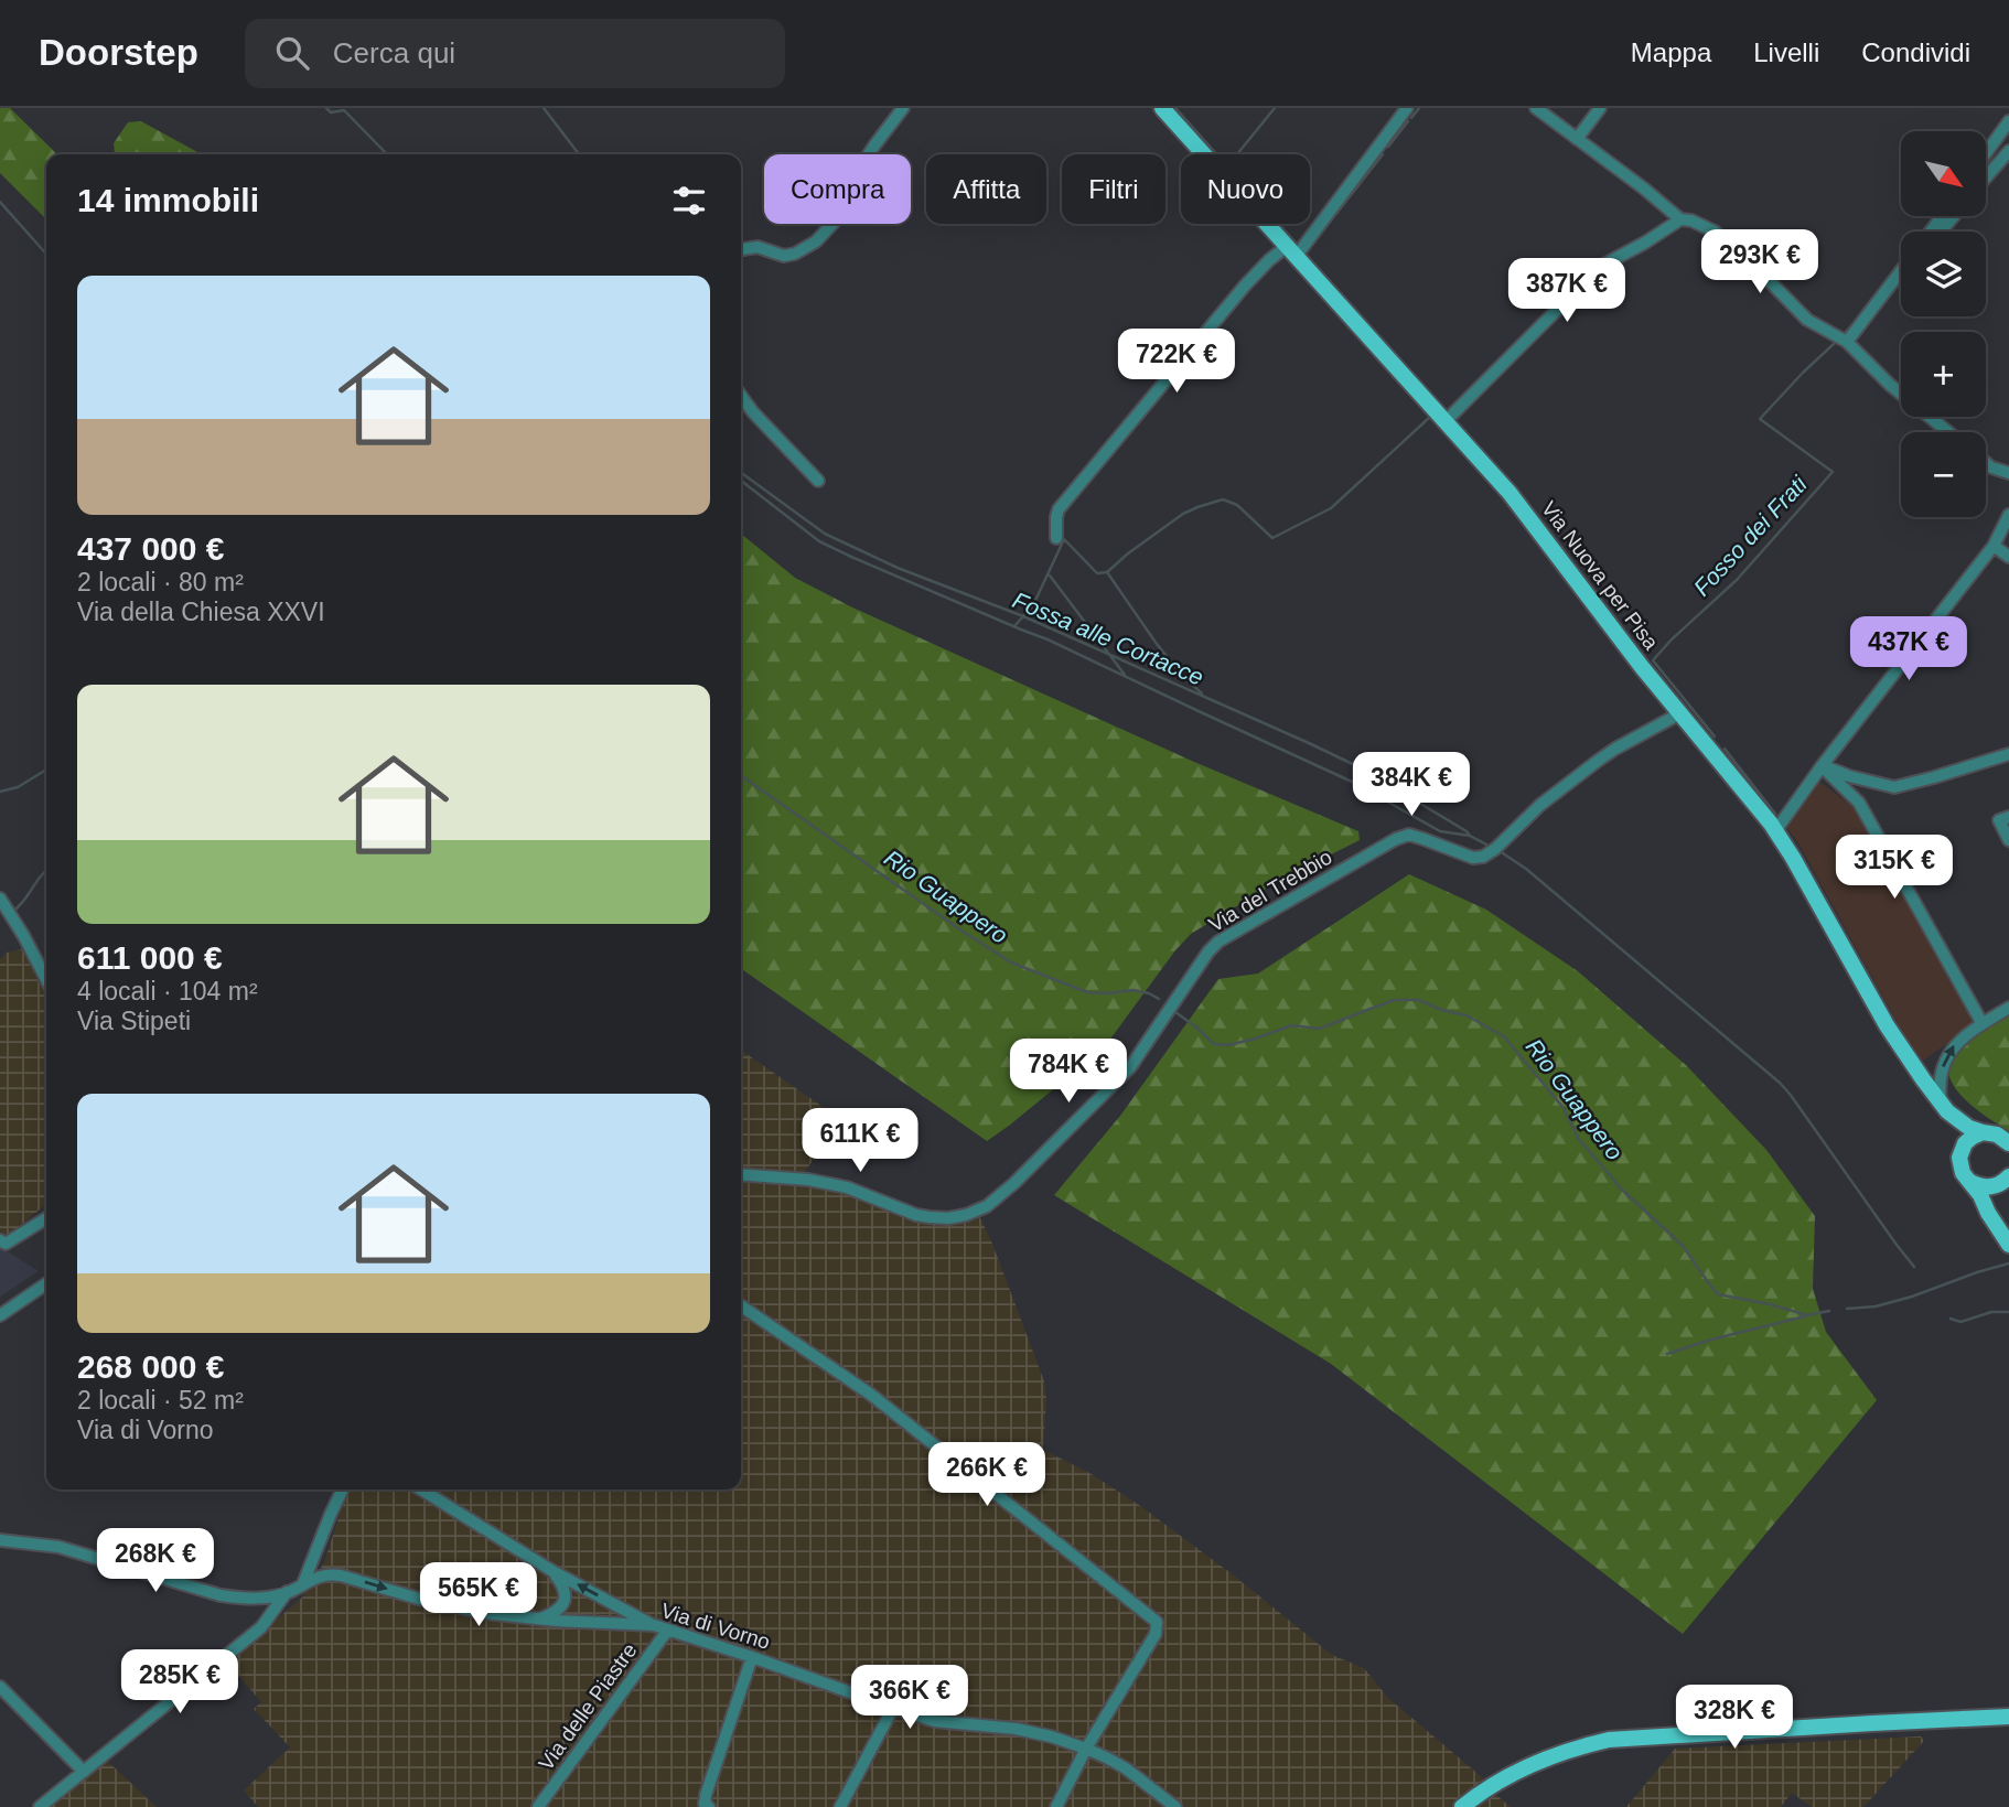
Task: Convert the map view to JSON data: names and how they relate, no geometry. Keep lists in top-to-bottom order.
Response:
{
  "streets": {
    "main road": ["Via Nuova per Pisa"],
    "street": ["Via del Trebbio", "Via di Vorno", "Via delle Piastre"]
  },
  "crossings": [
    ["Via Nuova per Pisa", "Via del Trebbio"],
    ["Via di Vorno", "Via delle Piastre"]
  ],
  "water": ["Fosso dei Frati", "Fossa alle Cortacce", "Rio Guappero"],
  "north": "bottom right",
  "page": {
    "header": "Doorstep",
    "search": "Cerca qui",
    "nav": ["Mappa", "Livelli", "Condividi"],
    "map_buttons": ["+", "−"],
    "chip": [
      "Compra",
      "Affitta",
      "Filtri",
      "Nuovo"
    ],
    "heading": "14 immobili",
    "price": [
      "293K €",
      "387K €",
      "722K €",
      "437K €",
      "384K €",
      "315K €",
      "784K €",
      "611K €",
      "266K €",
      "268K €",
      "565K €",
      "285K €",
      "366K €",
      "328K €"
    ],
    "list": [
      {
        "name": "437 000 €",
        "note": "2 locali · 80 m² · Via della Chiesa XXVI"
      },
      {
        "name": "611 000 €",
        "note": "4 locali · 104 m² · Via Stipeti"
      },
      {
        "name": "268 000 €",
        "note": "2 locali · 52 m² · Via di Vorno"
      }
    ]
  }
}
